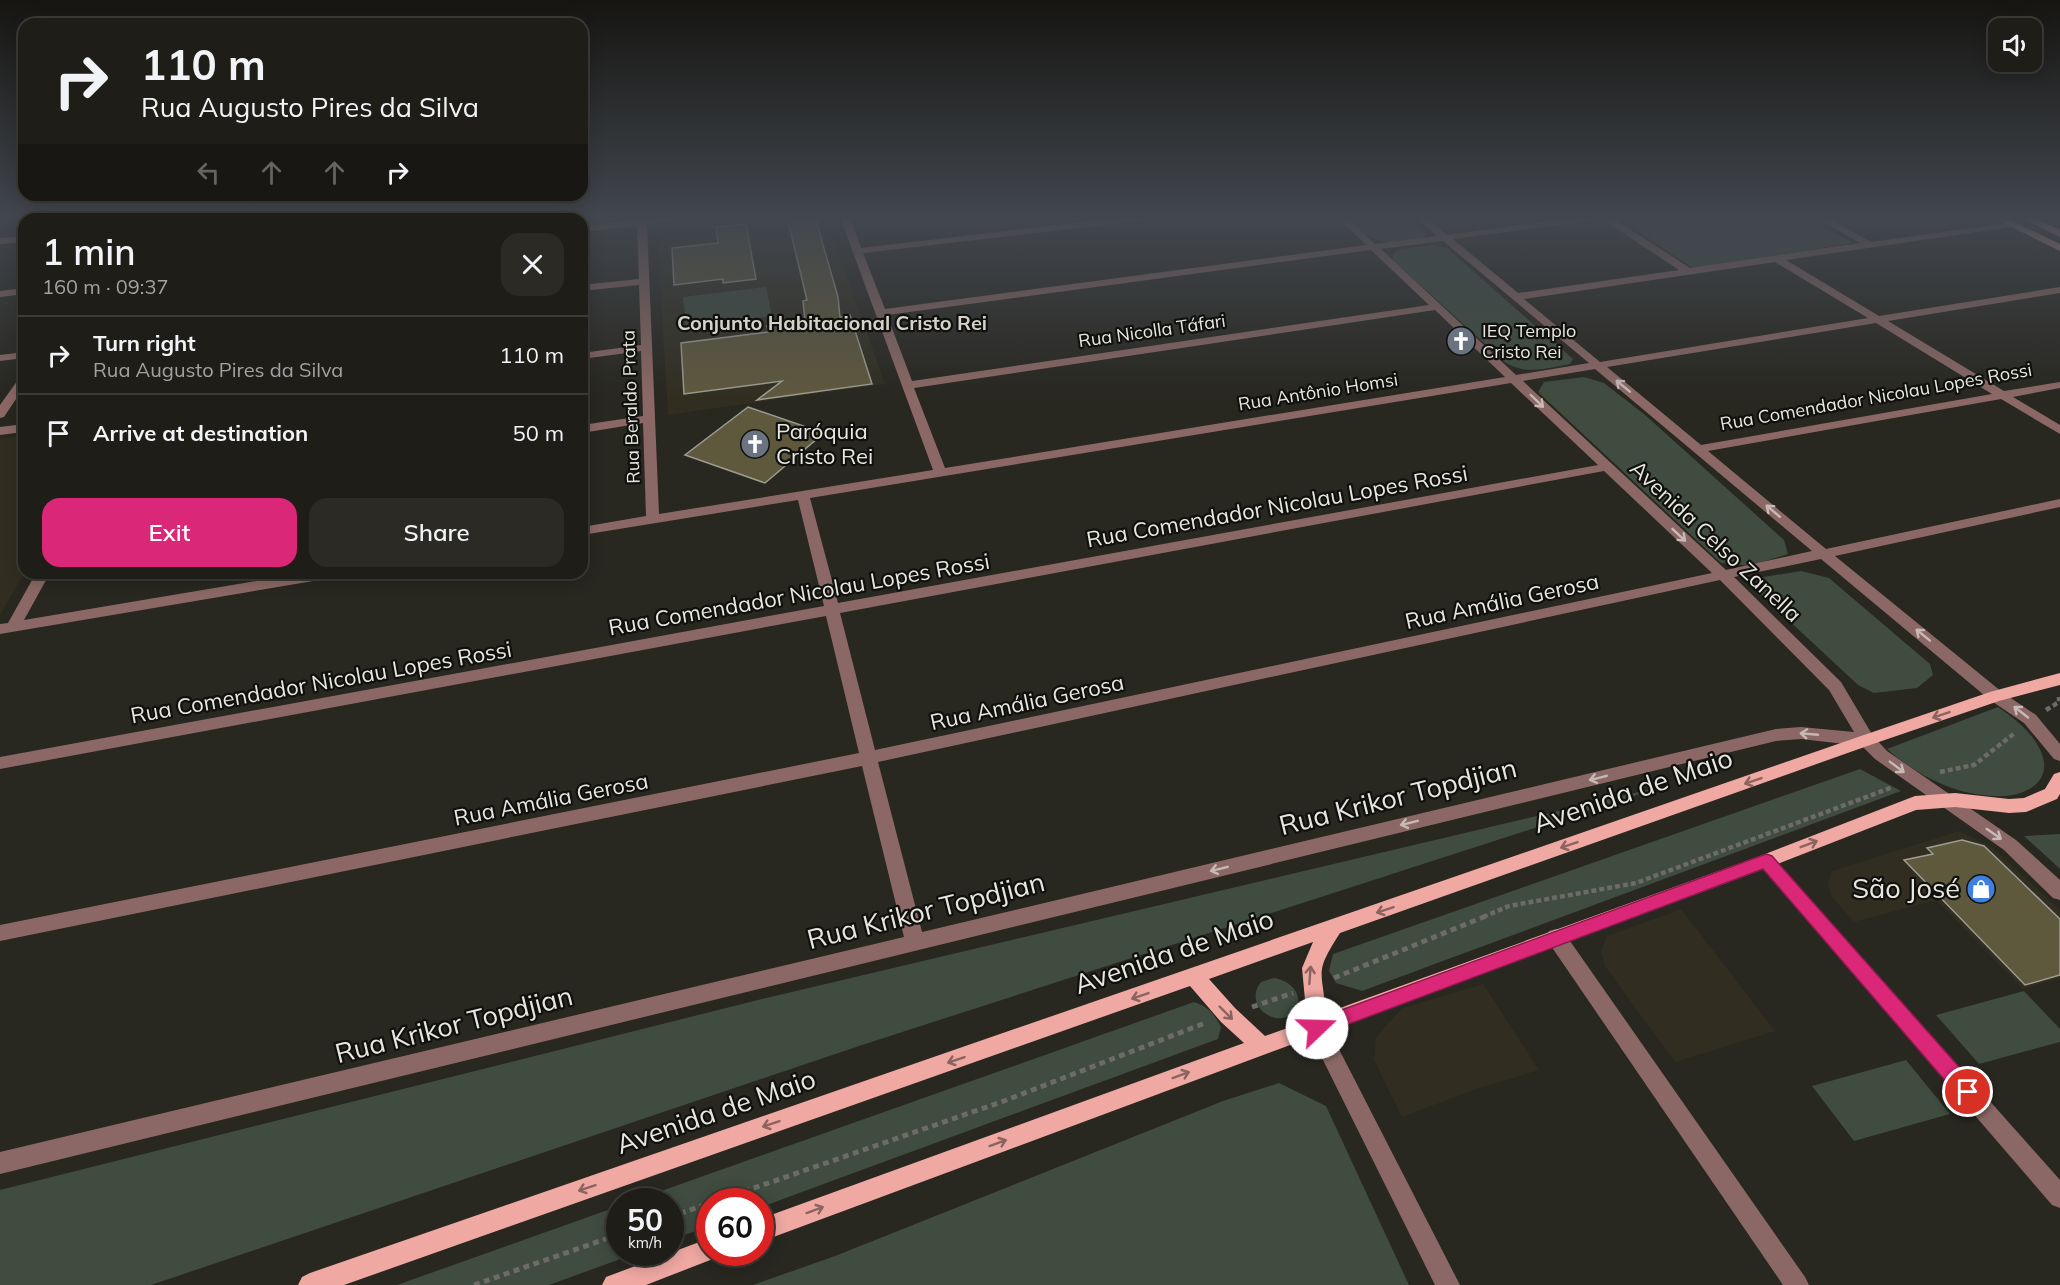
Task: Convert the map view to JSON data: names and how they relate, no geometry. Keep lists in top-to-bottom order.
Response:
{
  "streets": {
    "main road": ["Avenida de Maio"],
    "street": [
      "Rua Nicolla Táfari",
      "Rua Antônio Homsi",
      "Rua Comendador Nicolau Lopes Rossi",
      "Rua Beraldo Prata",
      "Avenida Celso Zanella",
      "Rua Amália Gerosa",
      "Rua Krikor Topdjian"
    ]
  },
  "crossings": [
    ["Rua Nicolla Táfari", "Avenida Celso Zanella"],
    ["Rua Antônio Homsi", "Rua Beraldo Prata"],
    ["Rua Antônio Homsi", "Avenida Celso Zanella"],
    ["Rua Comendador Nicolau Lopes Rossi", "Avenida Celso Zanella"],
    ["Avenida Celso Zanella", "Rua Amália Gerosa"],
    ["Avenida Celso Zanella", "Avenida de Maio"],
    ["Avenida Celso Zanella", "Rua Krikor Topdjian"],
    ["Avenida de Maio", "Rua Krikor Topdjian"]
  ],
  "one_way": ["Rua Krikor Topdjian"],
  "districts": ["Conjunto Habitacional Cristo Rei"],
  "places": {
    "church": ["IEQ Templo Cristo Rei", "Paróquia Cristo Rei"],
    "shop": ["São José"]
  },
  "page": {
    "turn": ["110 m", "Rua Augusto Pires da Silva"],
    "heading": ["1 min", "160 m · 09:37"],
    "list": [
      {
        "name": "Turn right",
        "note": "Rua Augusto Pires da Silva",
        "value": "110 m"
      },
      {
        "name": "Arrive at destination",
        "value": "50 m"
      }
    ],
    "buttons": ["Exit", "Share"],
    "speed": "50 km/h",
    "limit": "60"
  }
}
